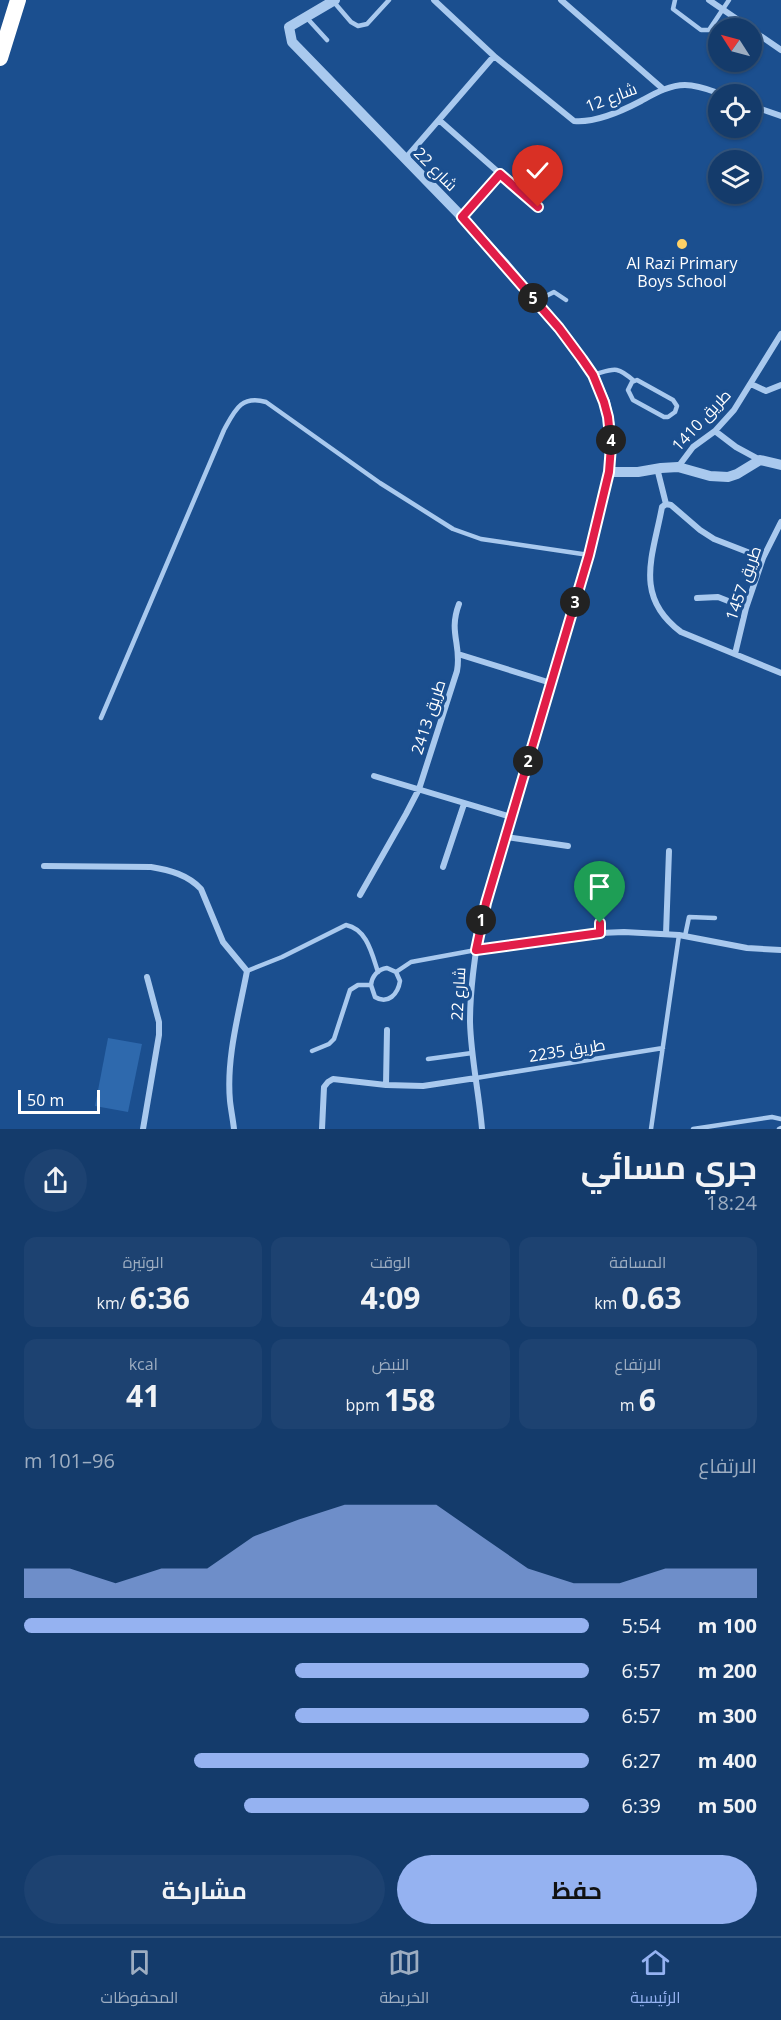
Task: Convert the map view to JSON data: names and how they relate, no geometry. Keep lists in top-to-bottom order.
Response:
{
  "streets": {
    "street": [
      "شارع 12",
      "شارع 22",
      "طريق 1410",
      "طريق 1457",
      "طريق 2413"
    ],
    "lane": ["طريق 2235"]
  },
  "crossings": [
    ["شارع 22", "طريق 1410"],
    ["شارع 22", "طريق 2235"]
  ],
  "places": ["Al Razi Primary Boys School"],
  "scale_bar": "50 m",
  "north": "top left",
  "page": {
    "pins": [
      "5",
      "4",
      "3",
      "2",
      "1"
    ],
    "scale": "50 m",
    "heading": ["جري مسائي", "18:24"],
    "stats": [
      ["المسافة", "0.63 km"],
      ["الوقت", "4:09"],
      ["الوتيرة", "6:36 /km"],
      ["الارتفاع", "6 m"],
      ["النبض", "158 bpm"],
      ["kcal", "41"]
    ],
    "chart": ["الارتفاع", "96–101 m"],
    "list": [
      {
        "name": "100 m",
        "note": "5:54"
      },
      {
        "name": "200 m",
        "note": "6:57"
      },
      {
        "name": "300 m",
        "note": "6:57"
      },
      {
        "name": "400 m",
        "note": "6:27"
      },
      {
        "name": "500 m",
        "note": "6:39"
      }
    ],
    "buttons": ["حفظ", "مشاركة"],
    "tabs": ["الرئيسية", "الخريطة", "المحفوظات"]
  }
}
